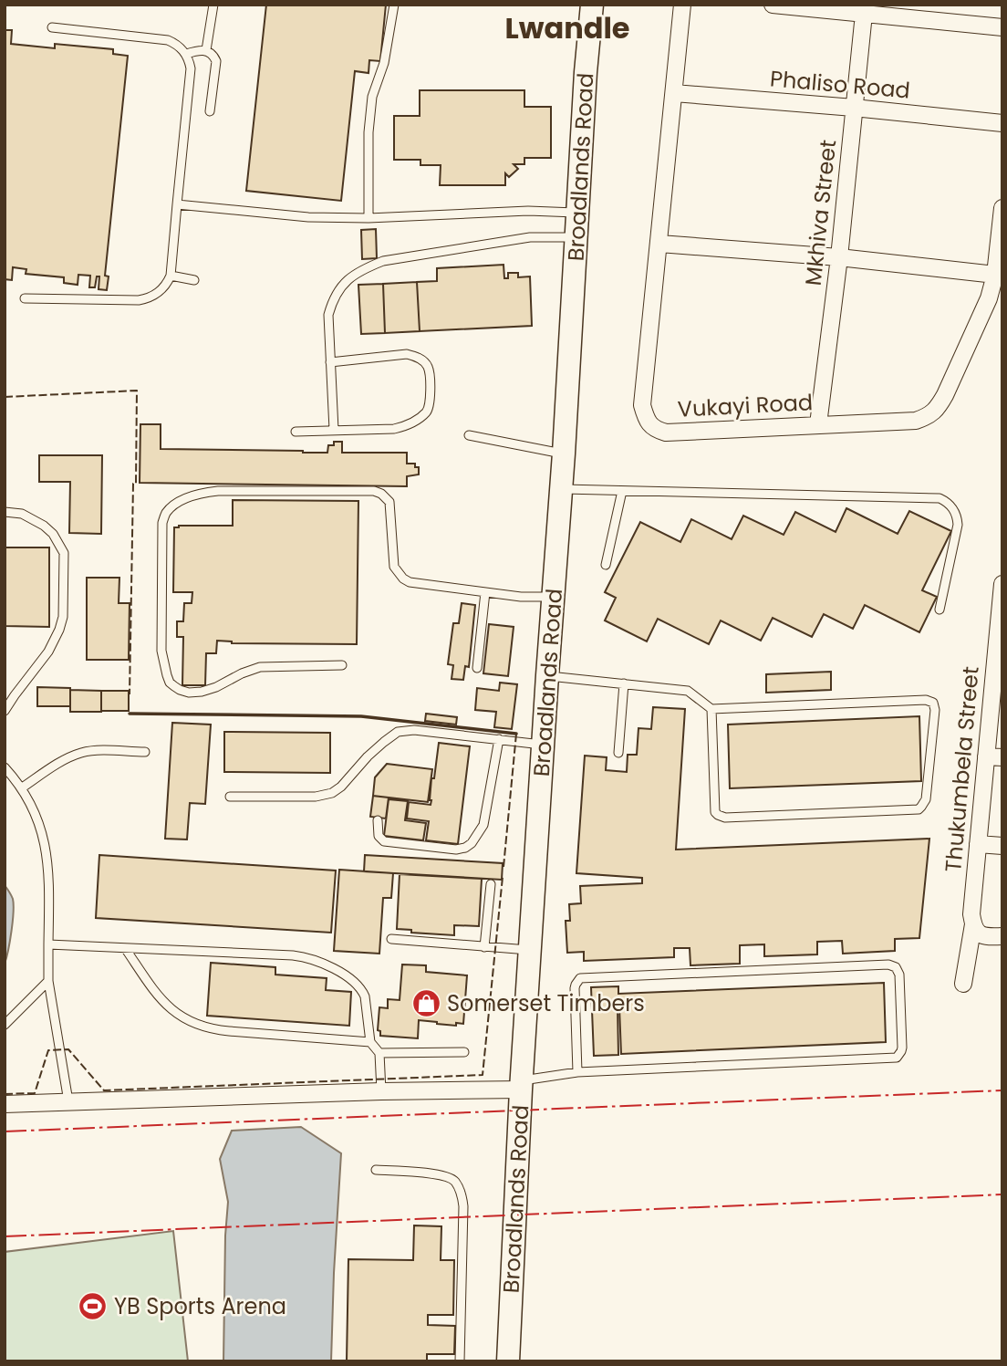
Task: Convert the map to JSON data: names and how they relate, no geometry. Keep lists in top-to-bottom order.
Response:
{
  "streets": {
    "main road": ["Broadlands Road"],
    "street": [
      "Phaliso Road",
      "Mkhiva Street",
      "Vukayi Road",
      "Thukumbela Street"
    ]
  },
  "crossings": [
    ["Phaliso Road", "Mkhiva Street"],
    ["Phaliso Road", "Vukayi Road"],
    ["Mkhiva Street", "Vukayi Road"]
  ],
  "districts": ["Lwandle"],
  "places": {
    "shop": ["Somerset Timbers"],
    "sports": ["YB Sports Arena"]
  }
}
